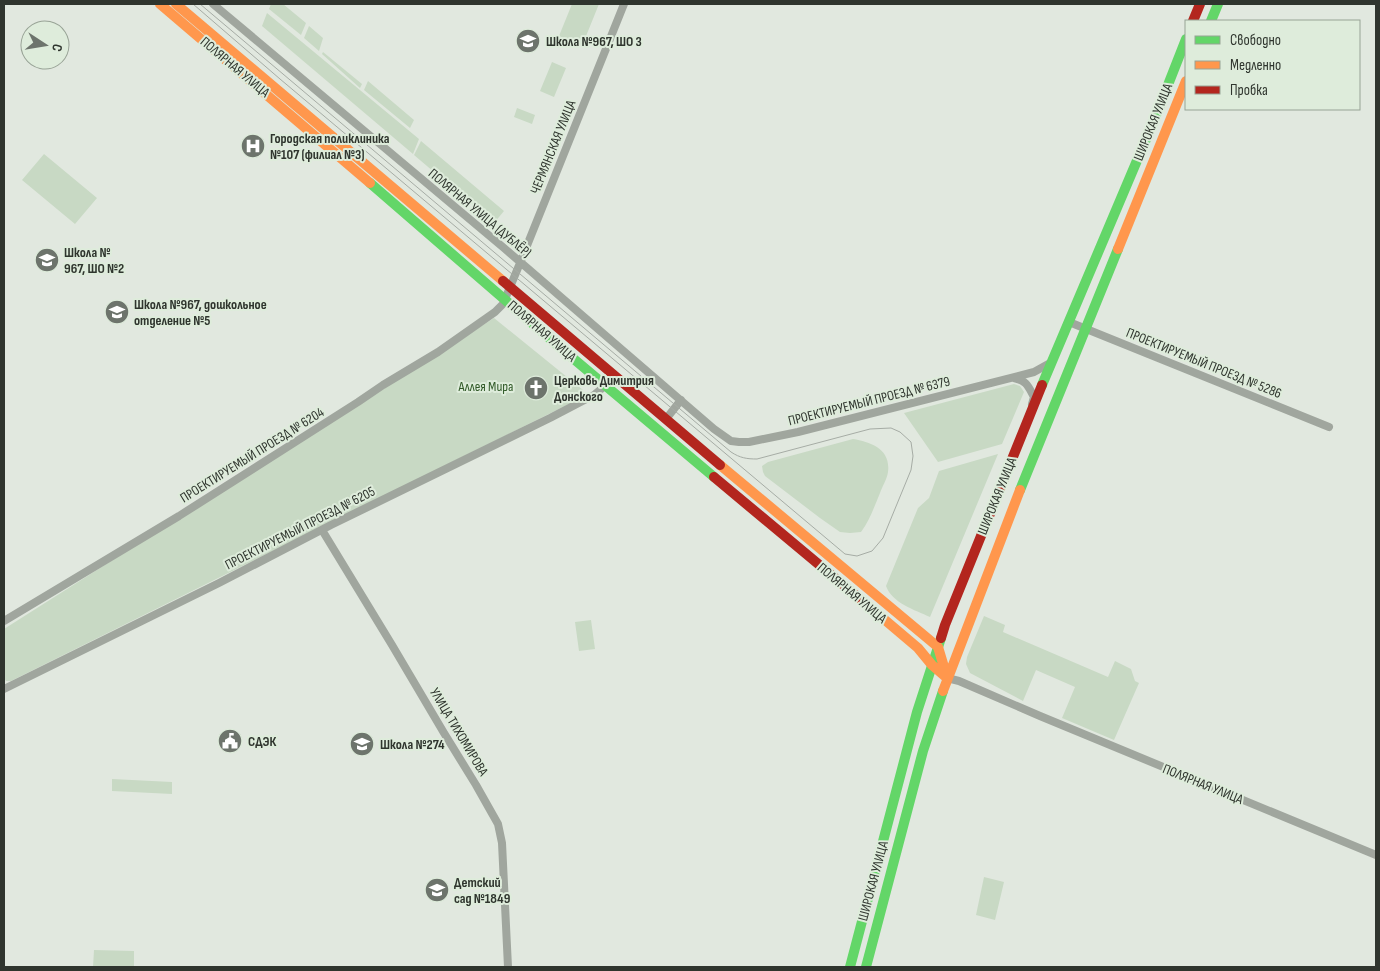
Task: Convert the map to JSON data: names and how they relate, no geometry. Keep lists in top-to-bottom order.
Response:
{
  "streets": {
    "main road": ["ПОЛЯРНАЯ УЛИЦА", "ШИРОКАЯ УЛИЦА"],
    "street": [
      "ЧЕРМЯНСКАЯ УЛИЦА",
      "ПОЛЯРНАЯ УЛИЦА (ДУБЛЁР)",
      "ПРОЕКТИРУЕМЫЙ ПРОЕЗД № 5286",
      "ПРОЕКТИРУЕМЫЙ ПРОЕЗД № 6379",
      "ПРОЕКТИРУЕМЫЙ ПРОЕЗД № 6204",
      "ПРОЕКТИРУЕМЫЙ ПРОЕЗД № 6205",
      "УЛИЦА ТИХОМИРОВА"
    ]
  },
  "crossings": [
    ["ПОЛЯРНАЯ УЛИЦА", "ШИРОКАЯ УЛИЦА"],
    ["ПОЛЯРНАЯ УЛИЦА", "ЧЕРМЯНСКАЯ УЛИЦА"],
    ["ПОЛЯРНАЯ УЛИЦА", "ПРОЕКТИРУЕМЫЙ ПРОЕЗД № 6204"],
    ["ПОЛЯРНАЯ УЛИЦА", "ПРОЕКТИРУЕМЫЙ ПРОЕЗД № 6205"],
    ["ШИРОКАЯ УЛИЦА", "ПРОЕКТИРУЕМЫЙ ПРОЕЗД № 5286"],
    ["ШИРОКАЯ УЛИЦА", "ПРОЕКТИРУЕМЫЙ ПРОЕЗД № 6379"],
    ["ЧЕРМЯНСКАЯ УЛИЦА", "ПОЛЯРНАЯ УЛИЦА (ДУБЛЁР)"],
    ["ЧЕРМЯНСКАЯ УЛИЦА", "ПРОЕКТИРУЕМЫЙ ПРОЕЗД № 6204"],
    ["ПОЛЯРНАЯ УЛИЦА (ДУБЛЁР)", "ПРОЕКТИРУЕМЫЙ ПРОЕЗД № 6379"],
    ["ПРОЕКТИРУЕМЫЙ ПРОЕЗД № 6205", "УЛИЦА ТИХОМИРОВА"]
  ],
  "parks": ["Аллея Мира"],
  "places": {
    "school or university": [
      "Школа №967, ШО 3",
      "Школа № 967, ШО №2",
      "Школа №967, дошкольное отделение №5",
      "Школа №274",
      "Детский сад №1849"
    ],
    "hospital": ["Городская поликлиника №107 (филиал №3)"],
    "church": ["Церковь Димитрия Донского"],
    "public building": ["СДЭК"]
  },
  "legend": ["Свободно", "Медленно", "Пробка"],
  "north": "right"
}
